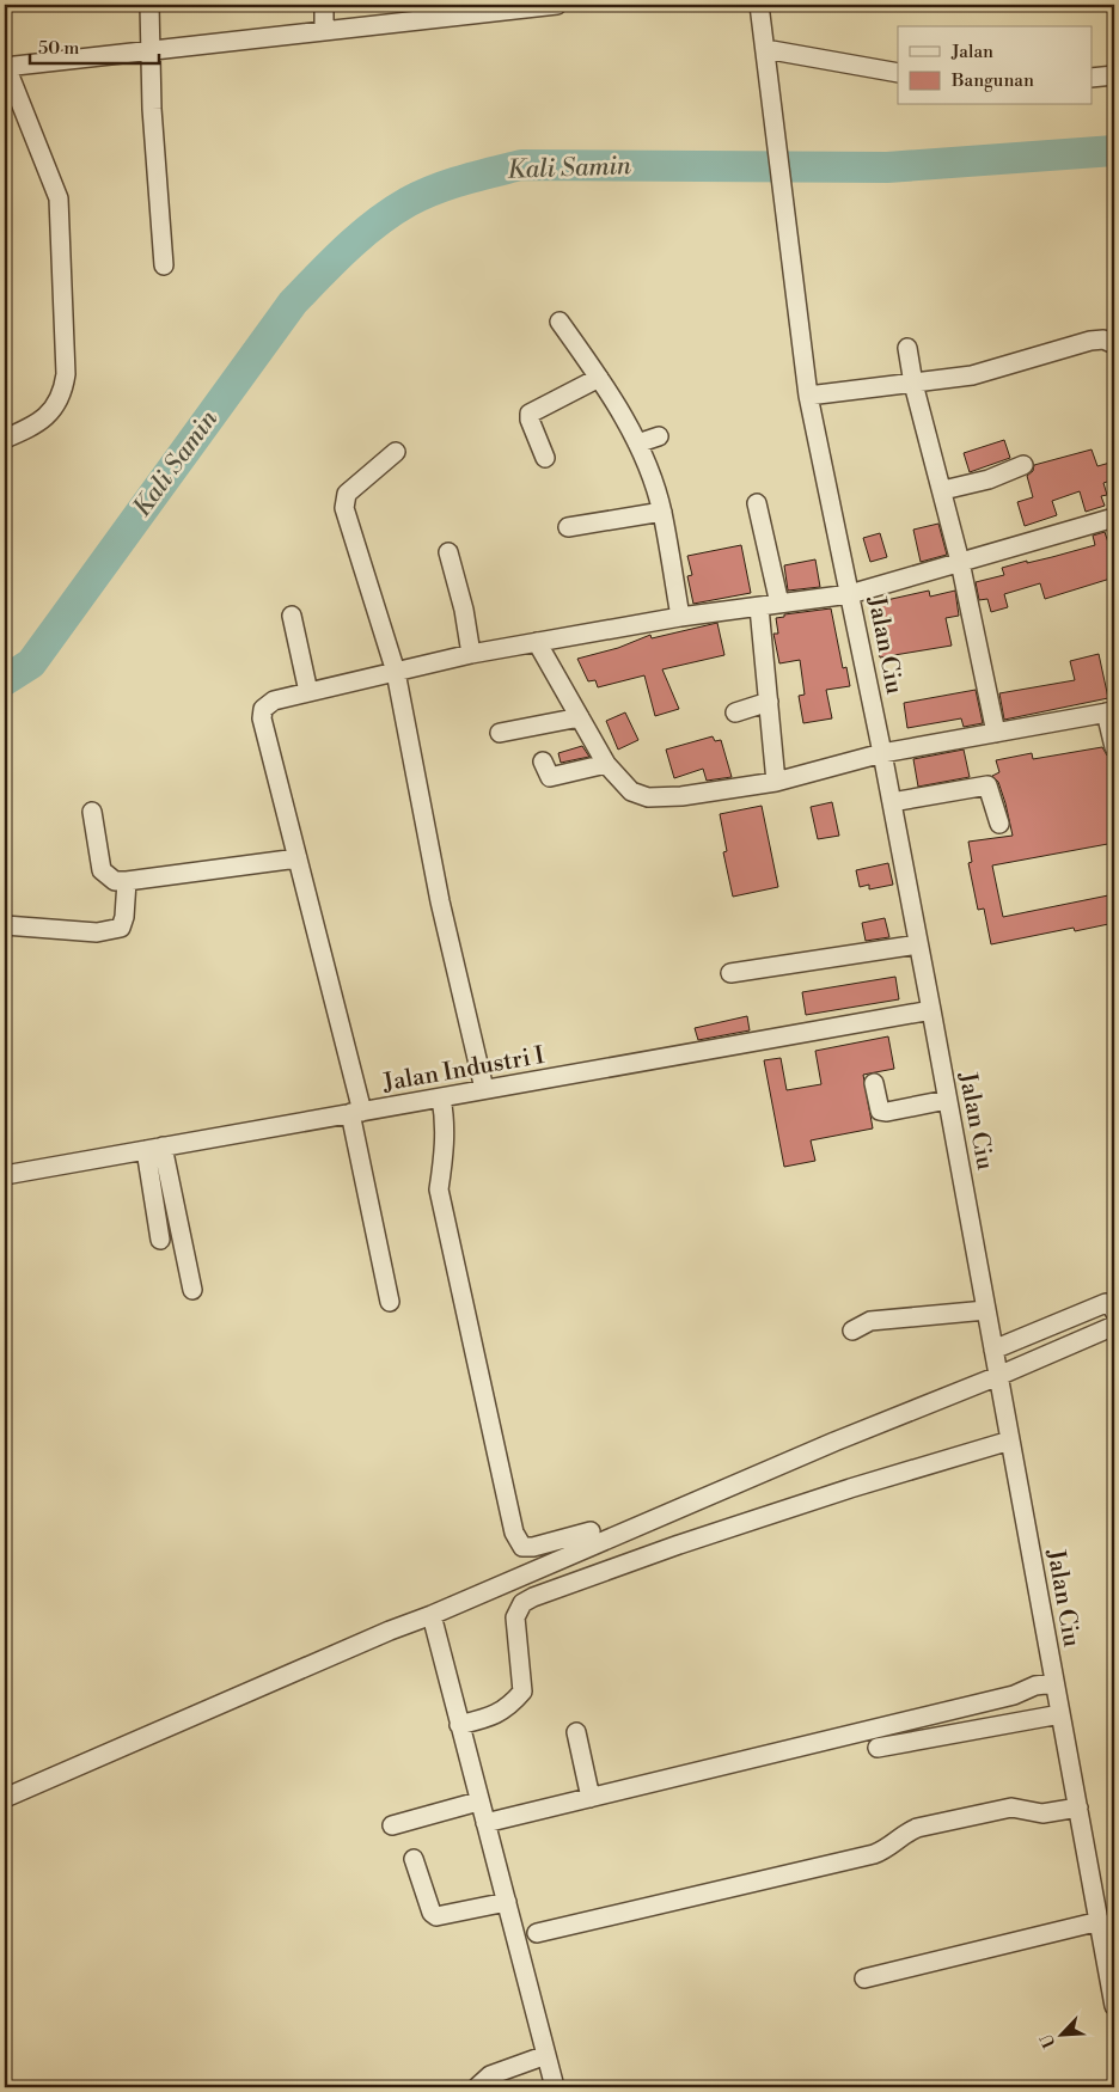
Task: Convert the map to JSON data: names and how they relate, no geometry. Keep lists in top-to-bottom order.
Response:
{
  "streets": {
    "street": ["Jalan Ciu", "Jalan Industri I"]
  },
  "crossings": [
    ["Jalan Ciu", "Jalan Industri I"]
  ],
  "water": ["Kali Samin"],
  "legend": ["Jalan", "Bangunan"],
  "scale_bar": "50 m",
  "north": "bottom left"
}
